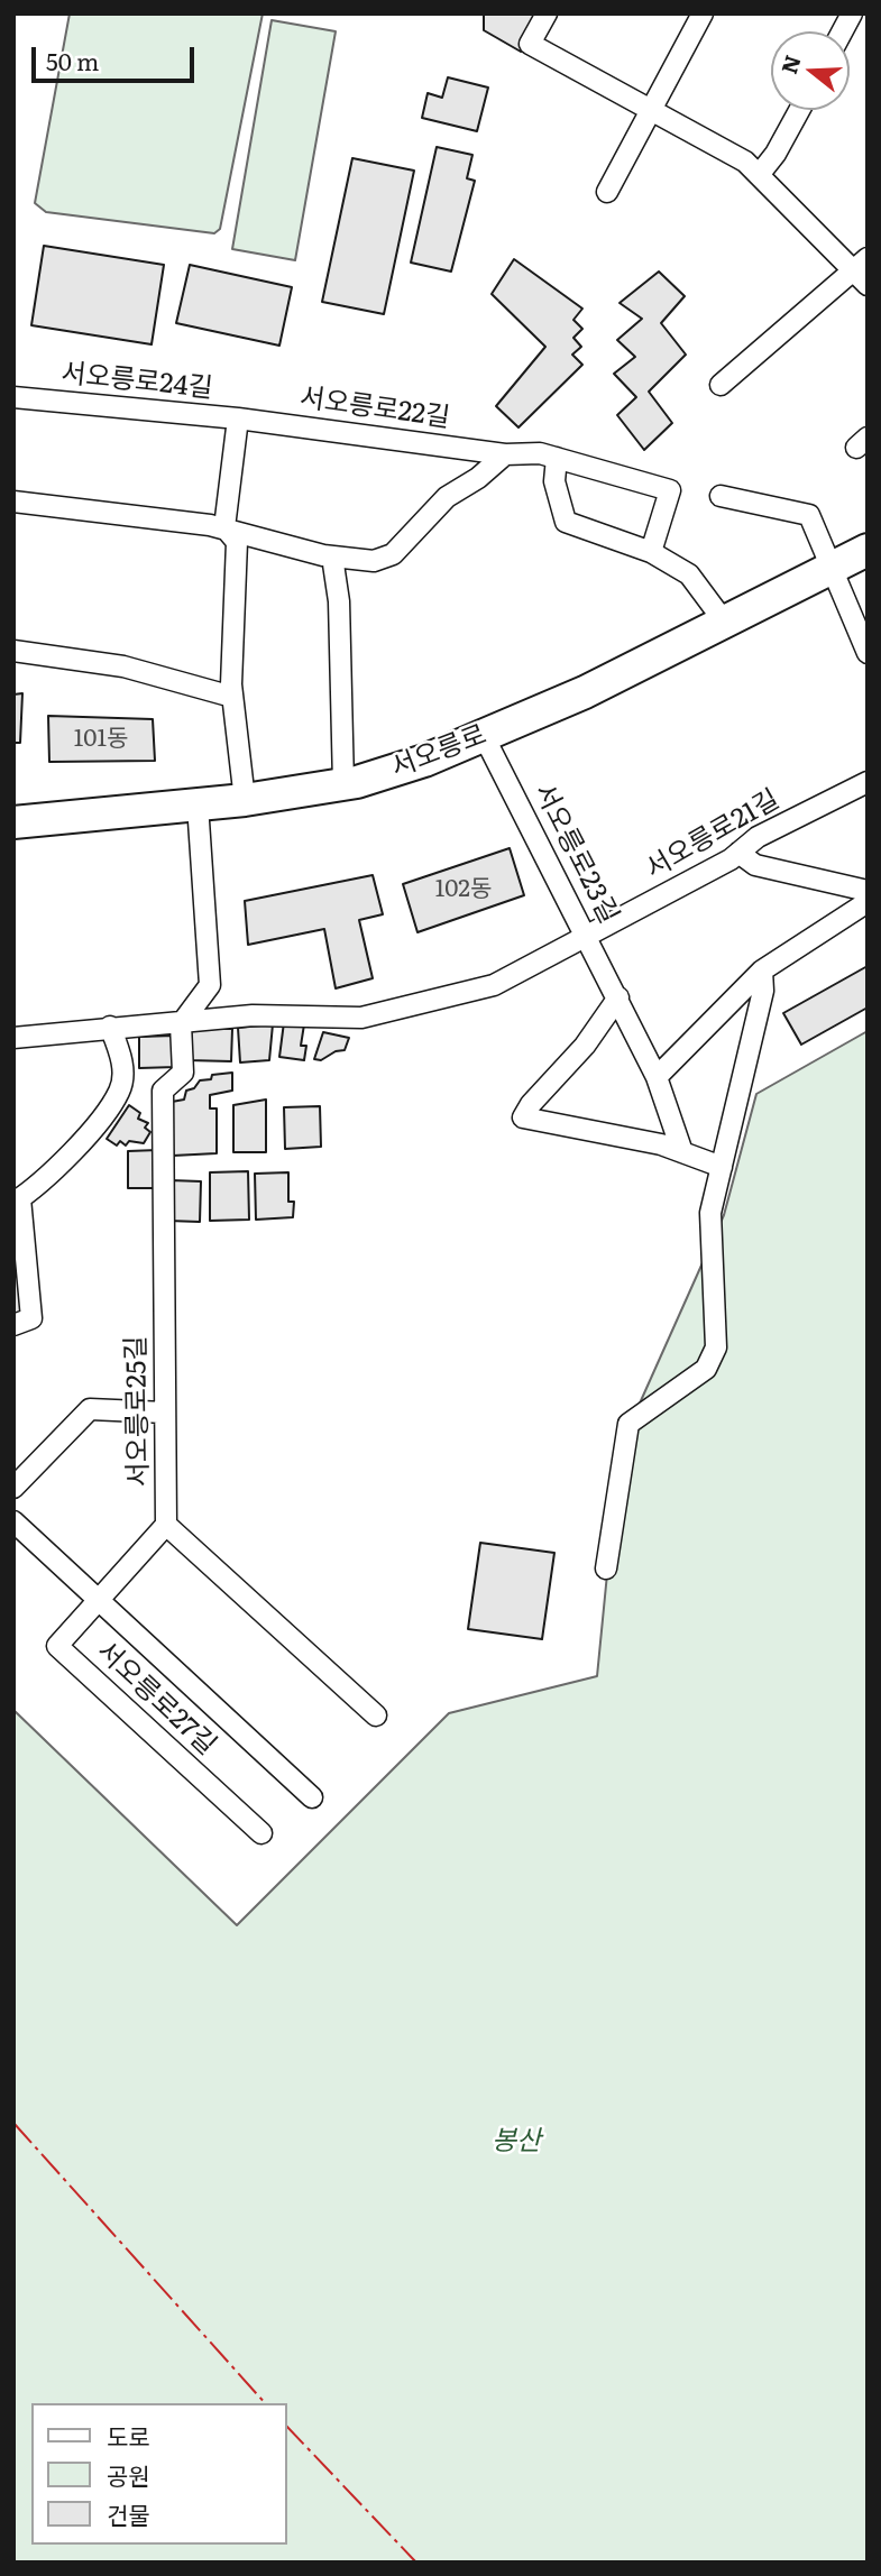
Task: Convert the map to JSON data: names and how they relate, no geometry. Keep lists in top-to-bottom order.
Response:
{
  "streets": {
    "main road": ["서오릉로"],
    "street": [
      "서오릉로24길",
      "서오릉로22길",
      "서오릉로21길",
      "서오릉로23길",
      "서오릉로25길",
      "서오릉로27길"
    ]
  },
  "crossings": [
    ["서오릉로24길", "서오릉로22길"],
    ["서오릉로24길", "서오릉로"],
    ["서오릉로", "서오릉로23길"],
    ["서오릉로21길", "서오릉로23길"]
  ],
  "parks": ["봉산"],
  "house_numbers": ["101동", "102동"],
  "legend": ["도로", "공원", "건물"],
  "scale_bar": "50 m",
  "north": "left"
}
